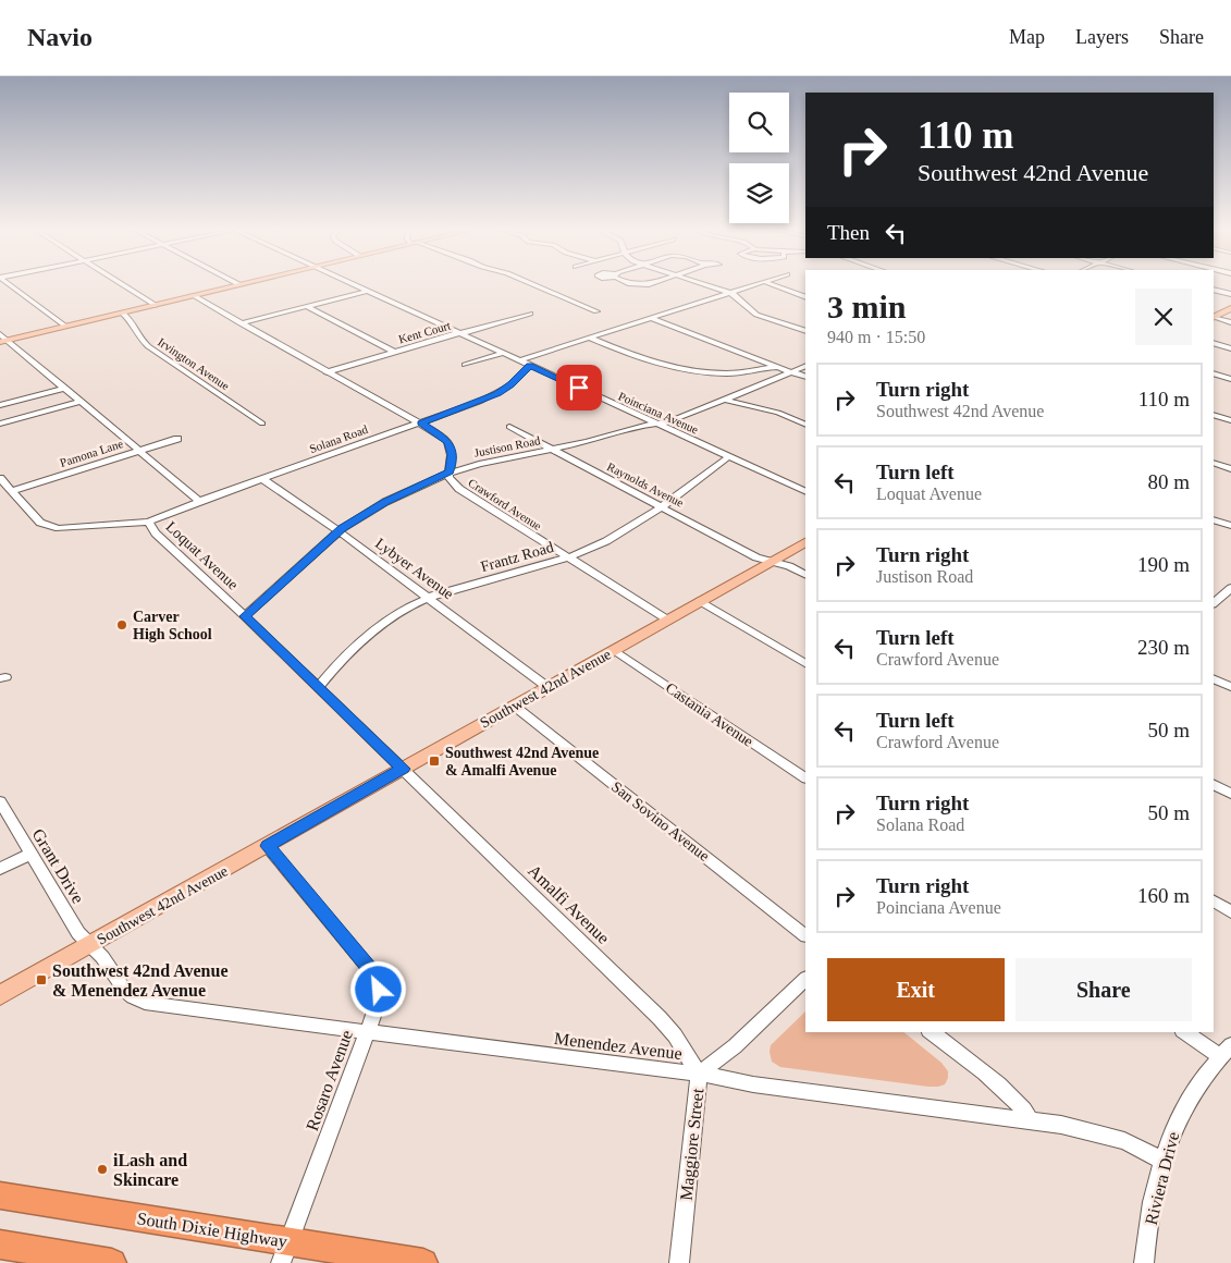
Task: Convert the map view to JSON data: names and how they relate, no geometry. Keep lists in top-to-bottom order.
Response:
{
  "streets": {
    "highway": ["South Dixie Highway"],
    "main road": ["Southwest 42nd Avenue"],
    "street": [
      "Kent Court",
      "Irvington Avenue",
      "Poinciana Avenue",
      "Solana Road",
      "Justison Road",
      "Pamona Lane",
      "Raynolds Avenue",
      "Crawford Avenue",
      "Loquat Avenue",
      "Frantz Road",
      "Lybyer Avenue",
      "Castania Avenue",
      "San Sovino Avenue",
      "Grant Drive",
      "Amalfi Avenue",
      "Menendez Avenue",
      "Rosaro Avenue",
      "Maggiore Street",
      "Riviera Drive"
    ]
  },
  "crossings": [
    ["Kent Court", "Poinciana Avenue"],
    ["Kent Court", "Crawford Avenue"],
    ["Poinciana Avenue", "Solana Road"],
    ["Poinciana Avenue", "Justison Road"],
    ["Poinciana Avenue", "Frantz Road"],
    ["Solana Road", "Pamona Lane"],
    ["Solana Road", "Crawford Avenue"],
    ["Solana Road", "Loquat Avenue"],
    ["Solana Road", "Lybyer Avenue"],
    ["Justison Road", "Raynolds Avenue"],
    ["Justison Road", "Crawford Avenue"],
    ["Justison Road", "Loquat Avenue"],
    ["Justison Road", "Lybyer Avenue"],
    ["Raynolds Avenue", "Frantz Road"],
    ["Raynolds Avenue", "Southwest 42nd Avenue"],
    ["Crawford Avenue", "Frantz Road"],
    ["Crawford Avenue", "Southwest 42nd Avenue"],
    ["Loquat Avenue", "Frantz Road"],
    ["Loquat Avenue", "Southwest 42nd Avenue"],
    ["Loquat Avenue", "Amalfi Avenue"],
    ["Frantz Road", "Lybyer Avenue"],
    ["Lybyer Avenue", "Southwest 42nd Avenue"],
    ["Southwest 42nd Avenue", "Castania Avenue"],
    ["Southwest 42nd Avenue", "San Sovino Avenue"],
    ["Southwest 42nd Avenue", "Grant Drive"],
    ["Southwest 42nd Avenue", "Amalfi Avenue"],
    ["Southwest 42nd Avenue", "Menendez Avenue"],
    ["Southwest 42nd Avenue", "Rosaro Avenue"],
    ["Grant Drive", "Menendez Avenue"],
    ["Amalfi Avenue", "Menendez Avenue"],
    ["Amalfi Avenue", "Maggiore Street"],
    ["Menendez Avenue", "Rosaro Avenue"],
    ["Menendez Avenue", "Maggiore Street"],
    ["Menendez Avenue", "Riviera Drive"],
    ["Rosaro Avenue", "South Dixie Highway"]
  ],
  "places": {
    "other": ["Carver High School", "iLash and Skincare"],
    "transit": ["Southwest 42nd Avenue & Amalfi Avenue", "Southwest 42nd Avenue & Menendez Avenue"]
  },
  "page": {
    "header": "Navio",
    "nav": ["Map", "Layers", "Share"],
    "turn": ["110 m", "Southwest 42nd Avenue"],
    "then": "Then",
    "heading": ["3 min", "940 m · 15:50"],
    "list": [
      {
        "name": "Turn right",
        "note": "Southwest 42nd Avenue",
        "value": "110 m"
      },
      {
        "name": "Turn left",
        "note": "Loquat Avenue",
        "value": "80 m"
      },
      {
        "name": "Turn right",
        "note": "Justison Road",
        "value": "190 m"
      },
      {
        "name": "Turn left",
        "note": "Crawford Avenue",
        "value": "230 m"
      },
      {
        "name": "Turn left",
        "note": "Crawford Avenue",
        "value": "50 m"
      },
      {
        "name": "Turn right",
        "note": "Solana Road",
        "value": "50 m"
      },
      {
        "name": "Turn right",
        "note": "Poinciana Avenue",
        "value": "160 m"
      }
    ],
    "buttons": ["Exit", "Share"]
  }
}
